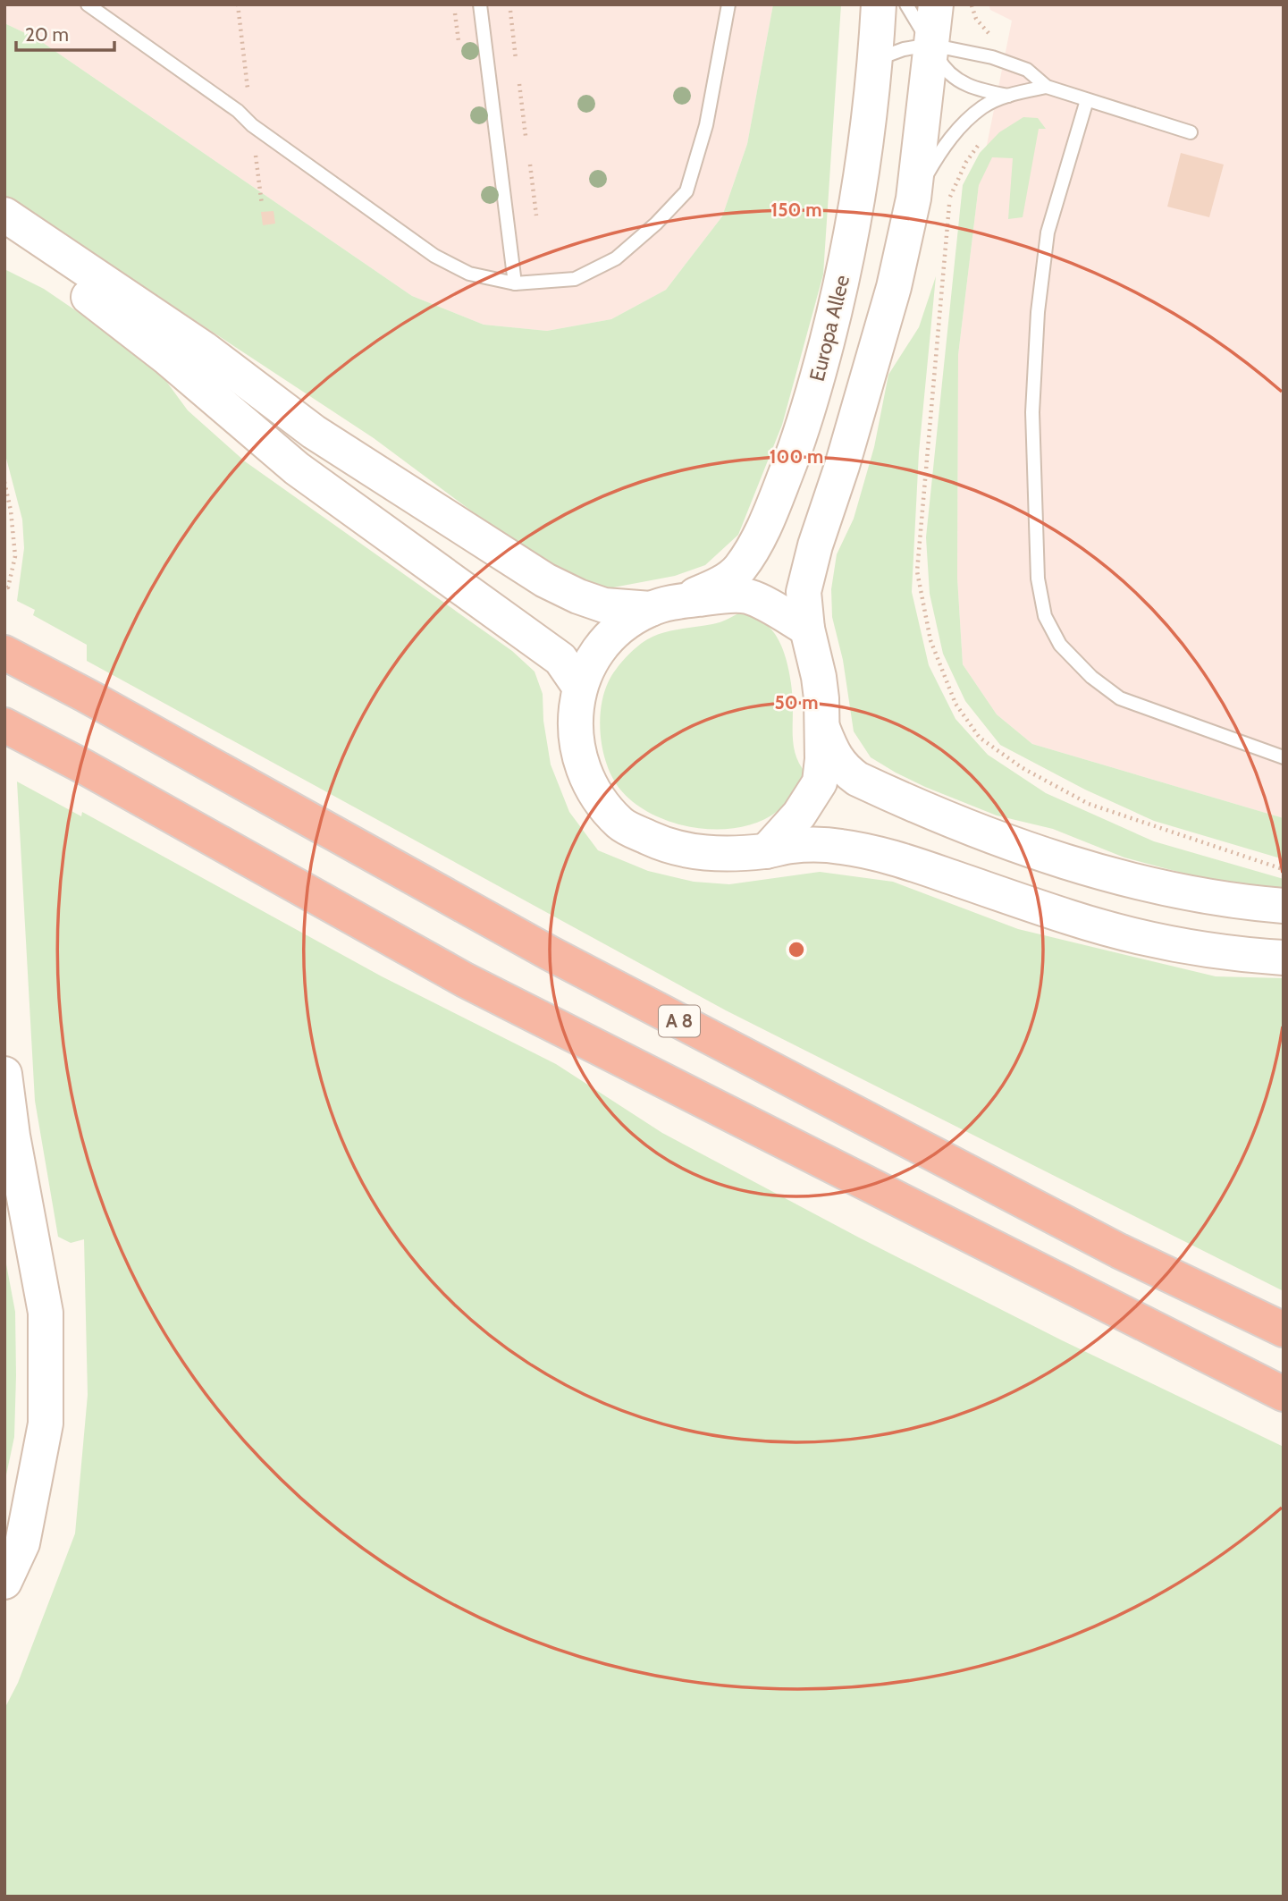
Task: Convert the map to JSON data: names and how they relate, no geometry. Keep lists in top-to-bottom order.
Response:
{
  "streets": {
    "highway": ["A 8"],
    "main road": ["Europa Allee"]
  },
  "scale_bar": "20 m",
  "rings": ["150 m", "100 m", "50 m"]
}
